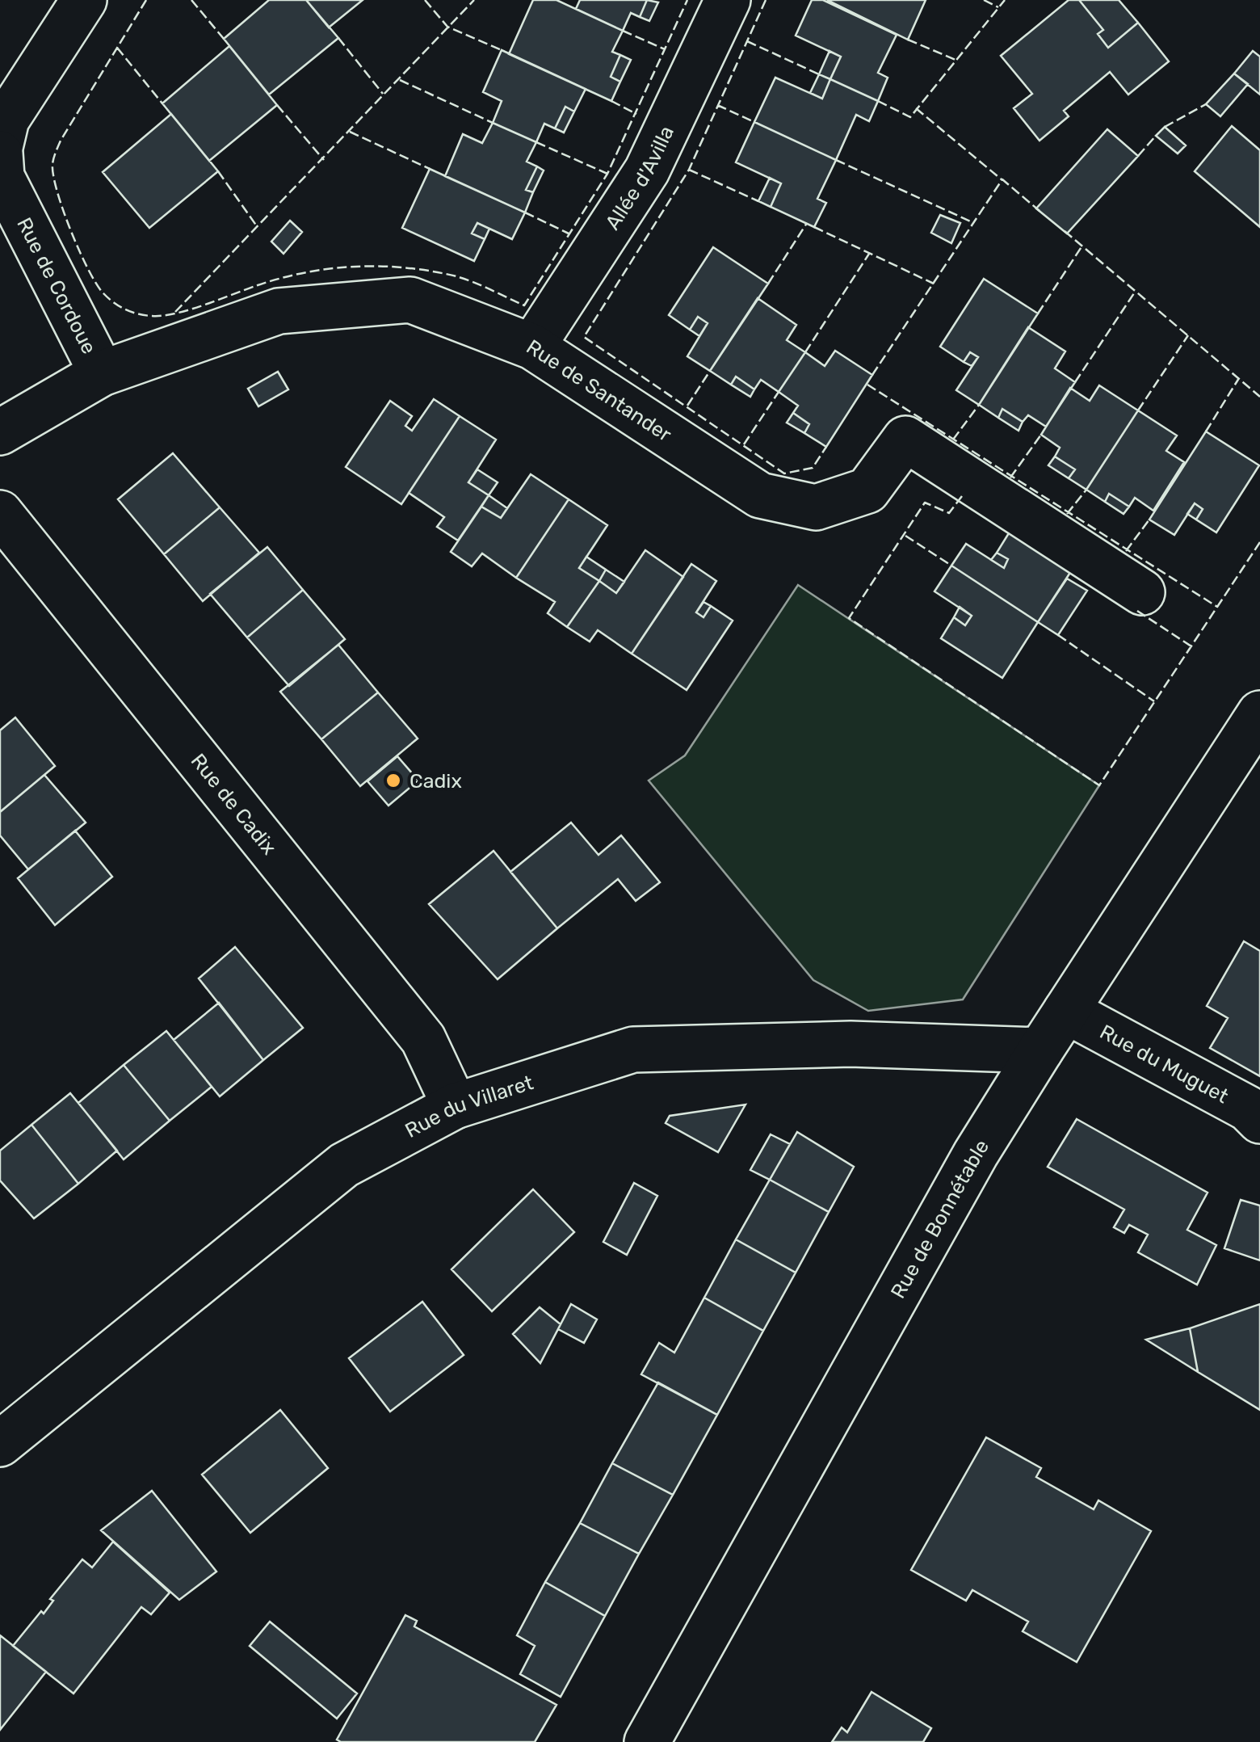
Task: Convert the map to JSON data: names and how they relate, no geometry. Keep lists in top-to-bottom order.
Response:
{
  "streets": {
    "street": [
      "Allée d'Avilla",
      "Rue de Cordoue",
      "Rue de Santander",
      "Rue de Cadix",
      "Rue du Muguet",
      "Rue du Villaret",
      "Rue de Bonnétable"
    ]
  },
  "crossings": [
    ["Allée d'Avilla", "Rue de Santander"],
    ["Rue de Cordoue", "Rue de Santander"],
    ["Rue de Cadix", "Rue du Villaret"],
    ["Rue du Muguet", "Rue de Bonnétable"],
    ["Rue du Villaret", "Rue de Bonnétable"]
  ],
  "places": ["Cadix"]
}
